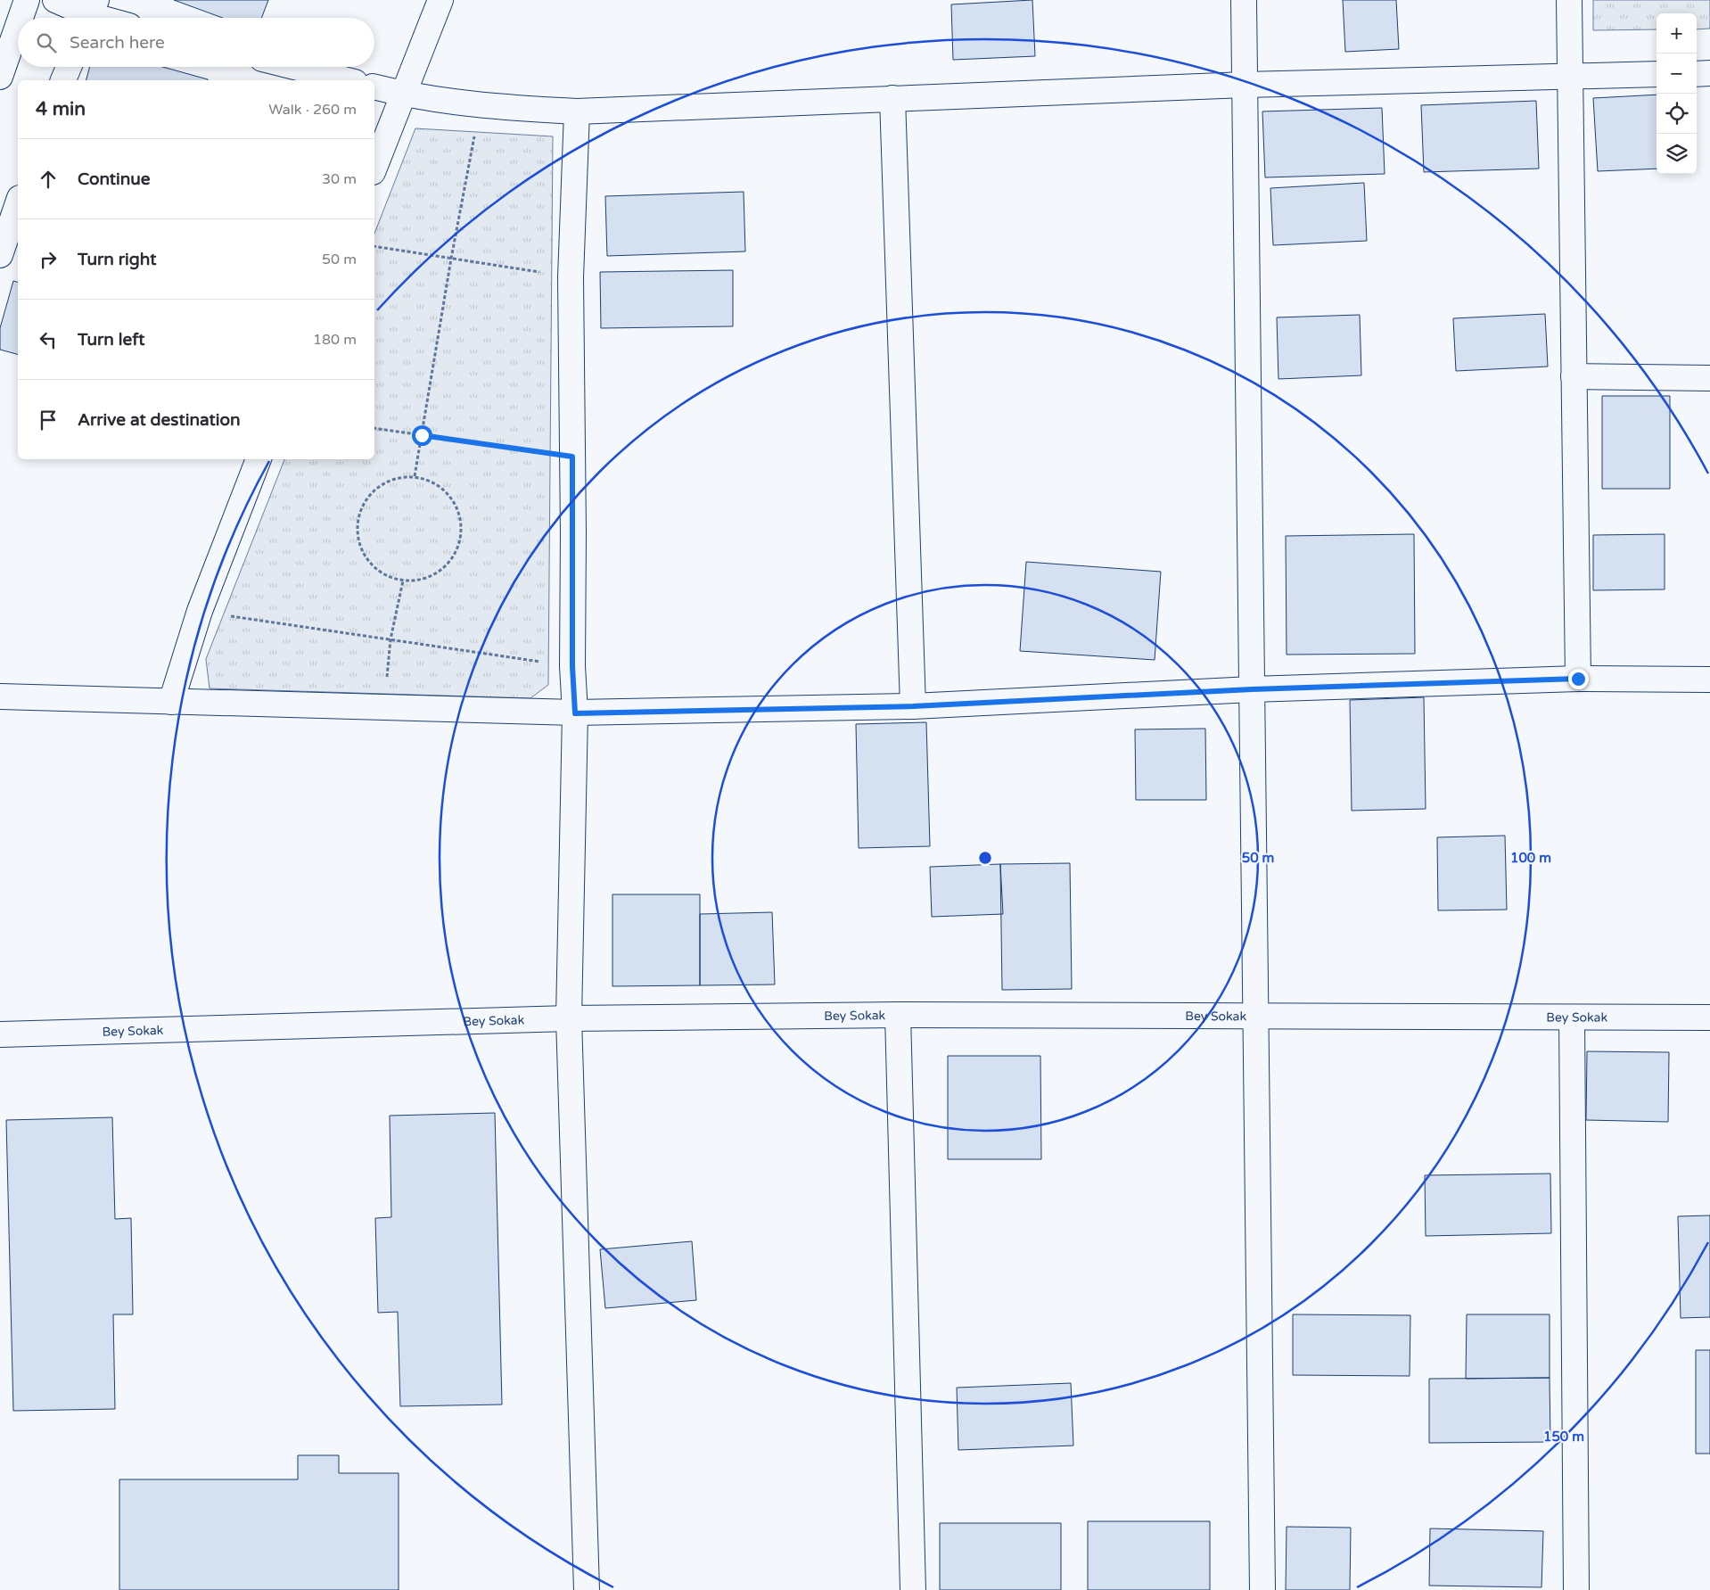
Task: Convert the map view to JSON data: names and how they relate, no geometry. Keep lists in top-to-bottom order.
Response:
{
  "streets": {
    "street": ["Bey Sokak"]
  },
  "page": {
    "map_buttons": ["+", "−"],
    "search": "Search here",
    "heading": ["4 min", "Walk · 260 m"],
    "list": [
      ["Continue", "30 m"],
      ["Turn right", "50 m"],
      ["Turn left", "180 m"],
      "Arrive at destination"
    ]
  },
  "rings": ["50 m", "100 m", "150 m"]
}
